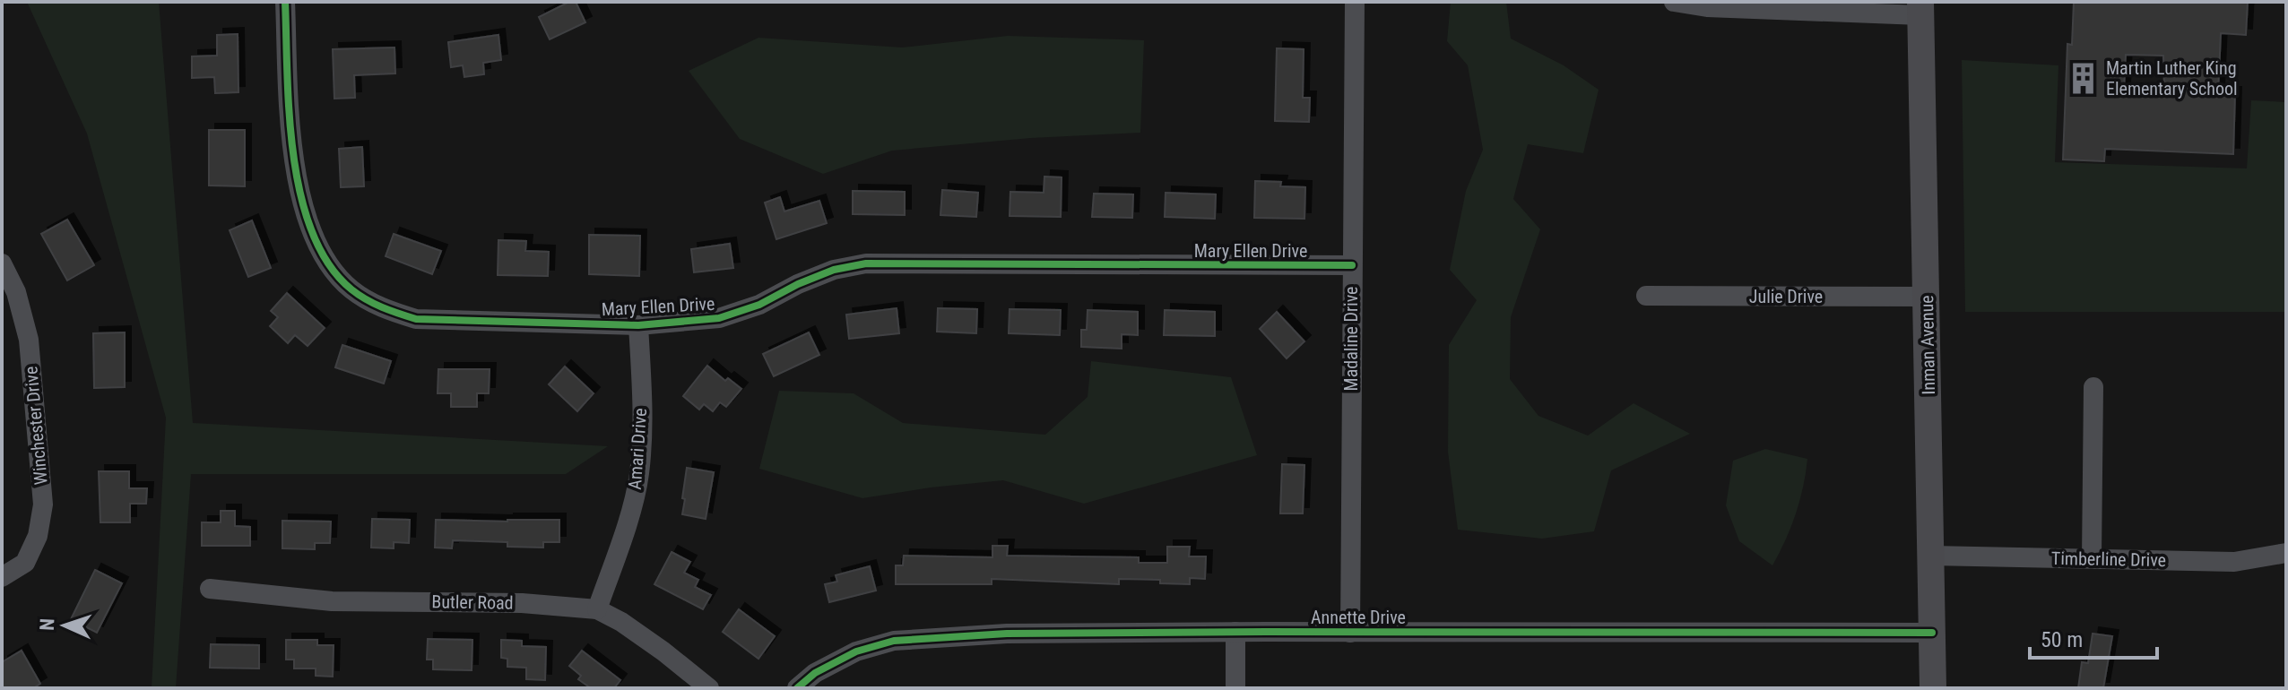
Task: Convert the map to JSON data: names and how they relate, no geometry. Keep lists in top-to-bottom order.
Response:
{
  "streets": {
    "main road": ["Inman Avenue"],
    "street": [
      "Mary Ellen Drive",
      "Julie Drive",
      "Madaline Drive",
      "Winchester Drive",
      "Amari Drive",
      "Timberline Drive",
      "Butler Road",
      "Annette Drive"
    ]
  },
  "crossings": [
    ["Mary Ellen Drive", "Madaline Drive"],
    ["Mary Ellen Drive", "Amari Drive"],
    ["Julie Drive", "Inman Avenue"],
    ["Madaline Drive", "Annette Drive"],
    ["Inman Avenue", "Timberline Drive"],
    ["Inman Avenue", "Annette Drive"],
    ["Amari Drive", "Butler Road"]
  ],
  "places": {
    "building": ["Martin Luther King Elementary School"]
  },
  "scale_bar": "50 m",
  "north": "left"
}
